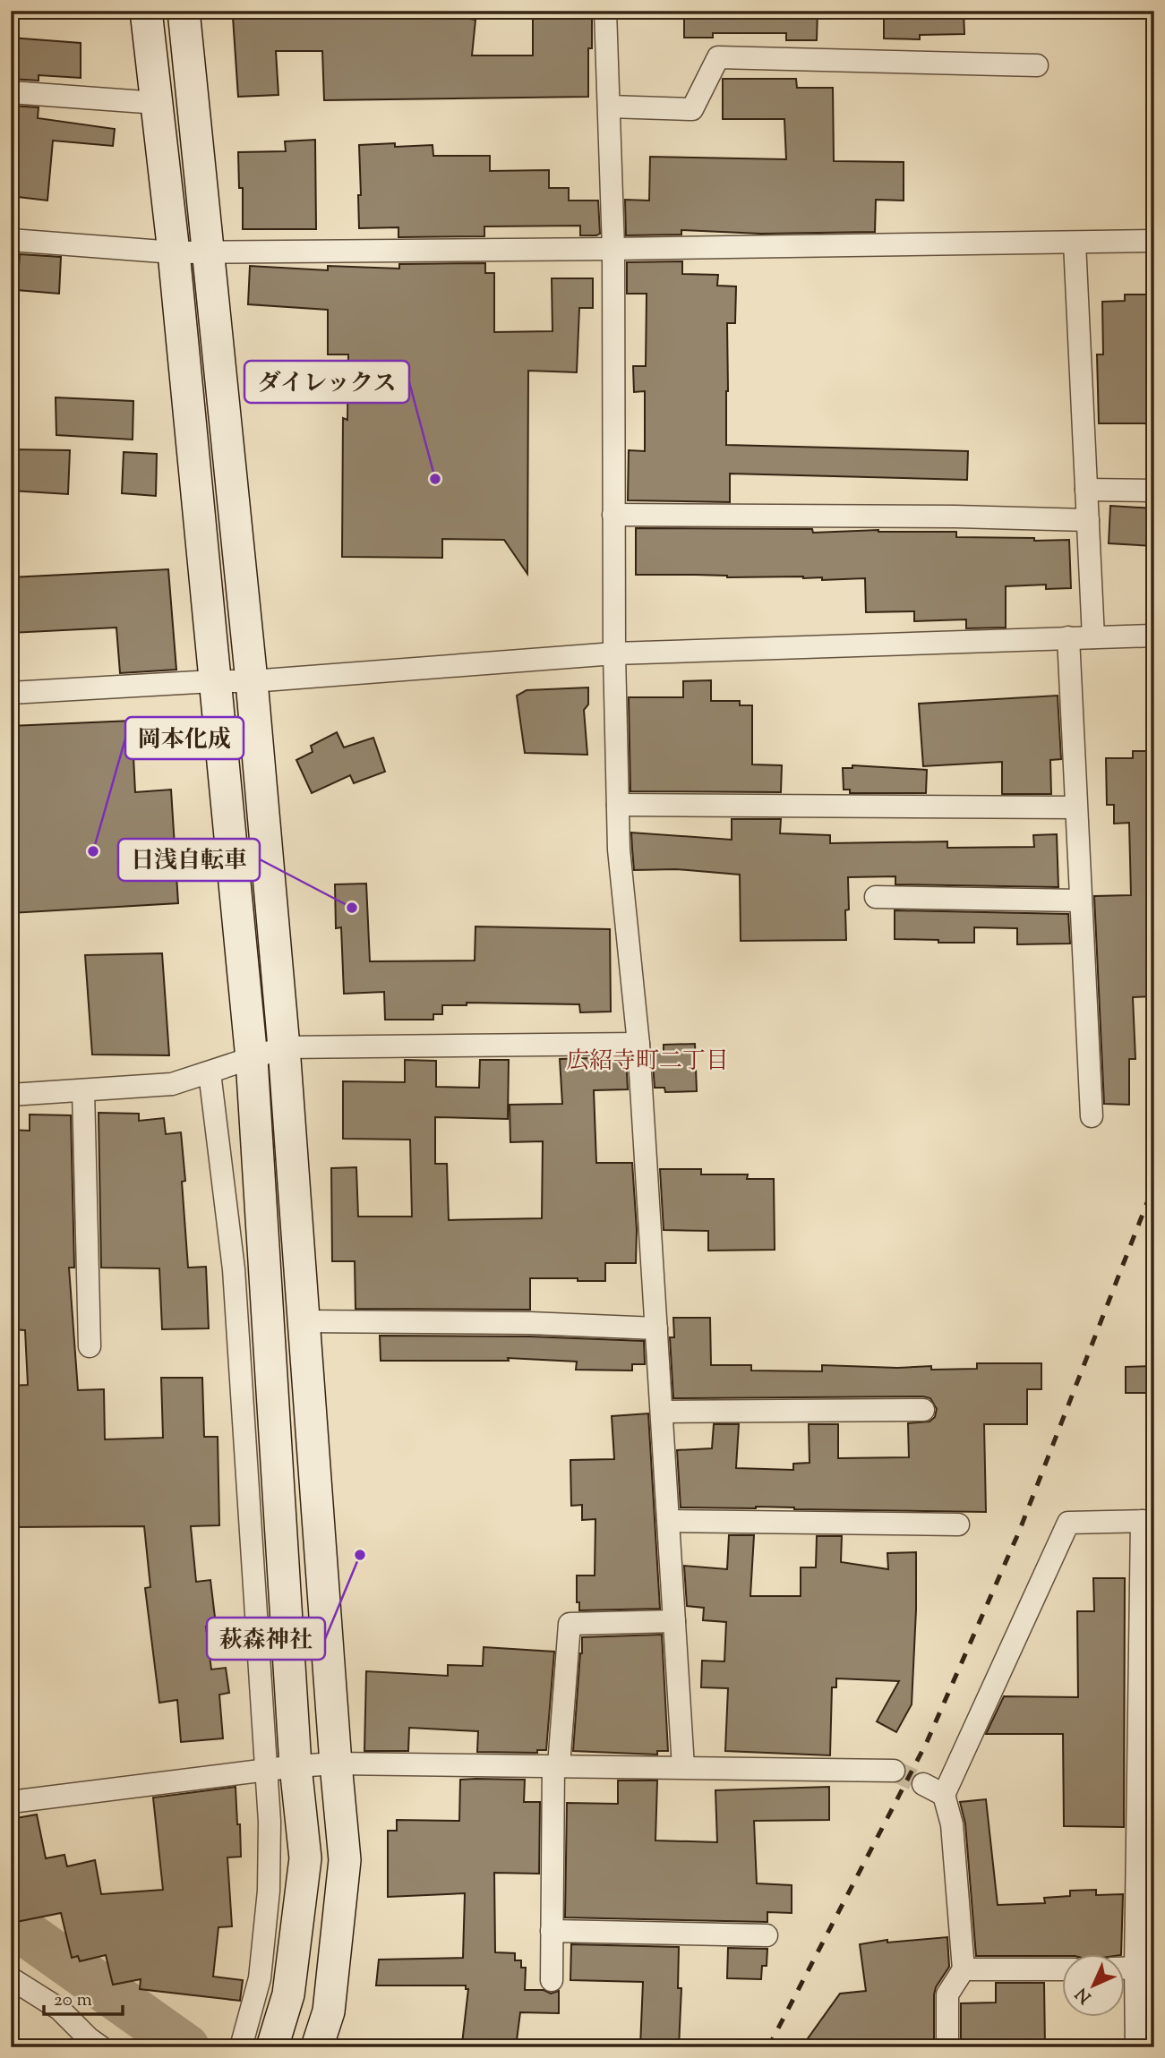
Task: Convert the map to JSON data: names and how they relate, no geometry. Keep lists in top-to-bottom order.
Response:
{
  "districts": ["広紹寺町二丁目"],
  "places": [
    "ダイレックス",
    "岡本化成",
    "日浅自転車",
    "萩森神社"
  ],
  "scale_bar": "20 m",
  "north": "bottom left"
}
